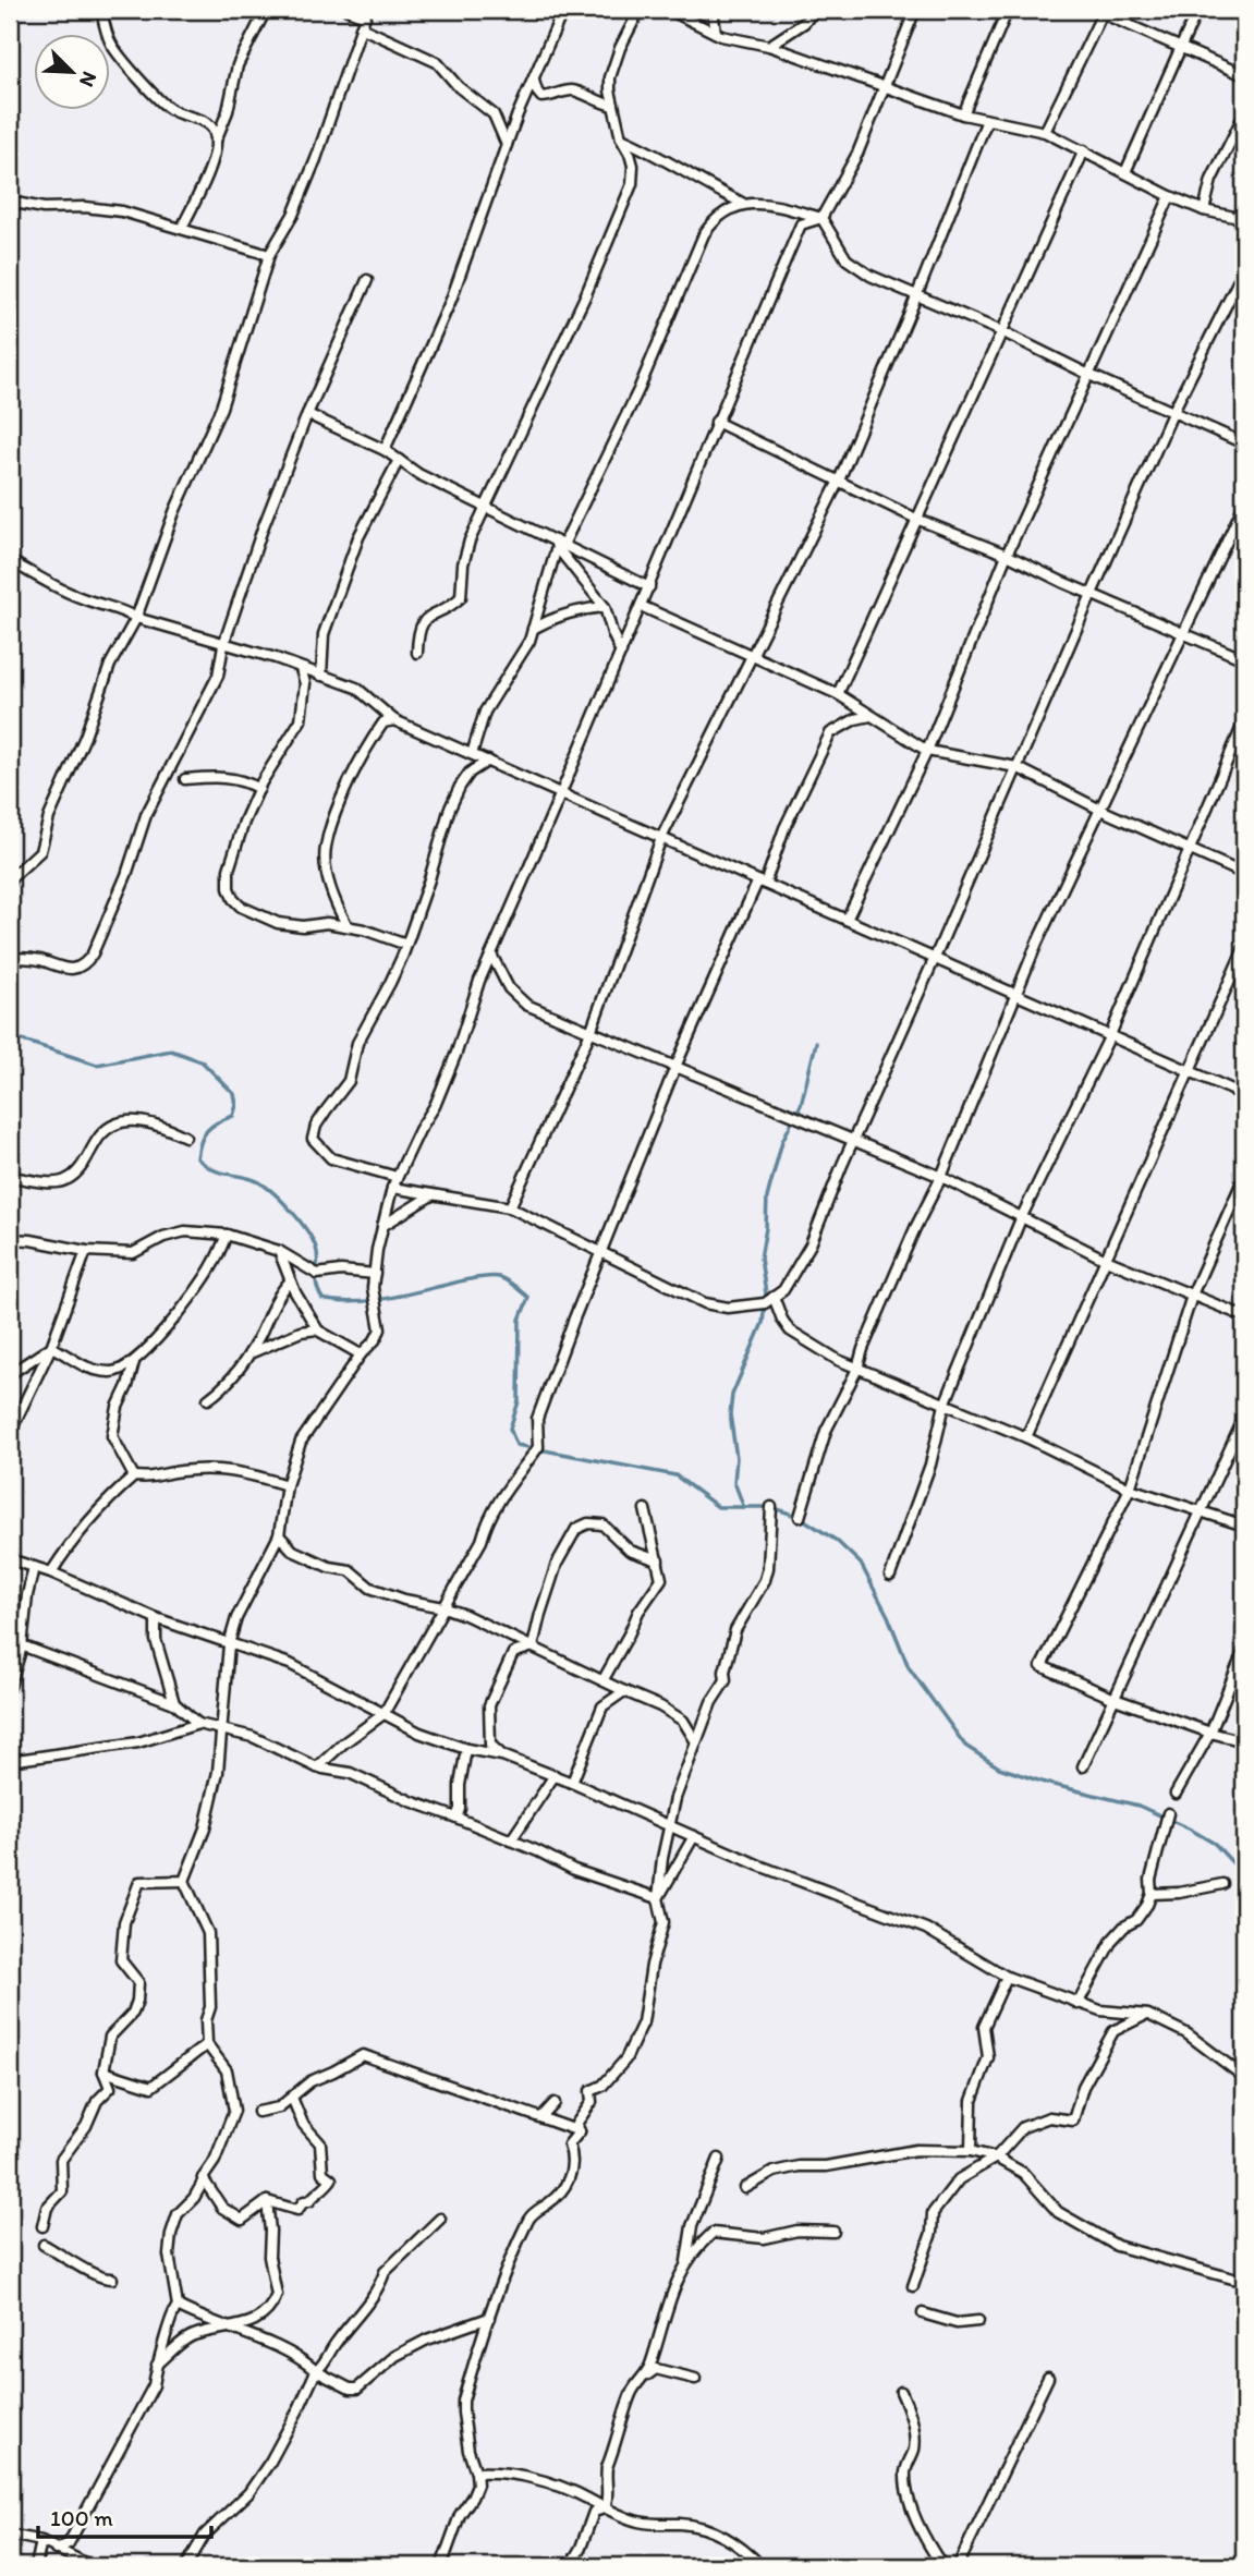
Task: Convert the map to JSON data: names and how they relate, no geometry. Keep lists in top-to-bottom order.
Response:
{
  "scale_bar": "100 m",
  "north": "bottom right"
}
